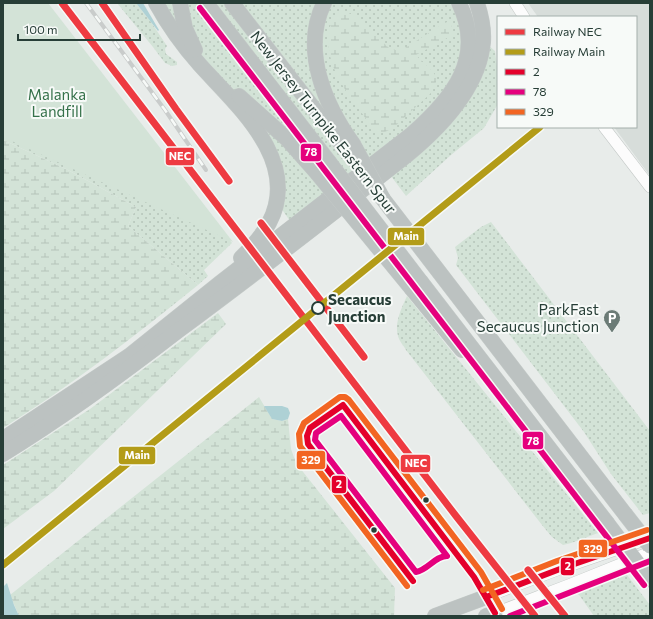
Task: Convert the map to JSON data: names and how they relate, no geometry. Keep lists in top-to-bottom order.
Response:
{
  "streets": {
    "highway": ["New Jersey Turnpike Eastern Spur"]
  },
  "parks": ["Malanka Landfill"],
  "places": {
    "other": ["Secaucus Junction"],
    "parking": ["ParkFast Secaucus Junction"]
  },
  "lines": [
    "rail line NEC",
    "transit line 78",
    "rail line Main",
    "transit line 329",
    "transit line 2"
  ],
  "legend": [
    "Railway NEC",
    "Railway Main",
    "2",
    "78",
    "329"
  ],
  "scale_bar": "100 m"
}
